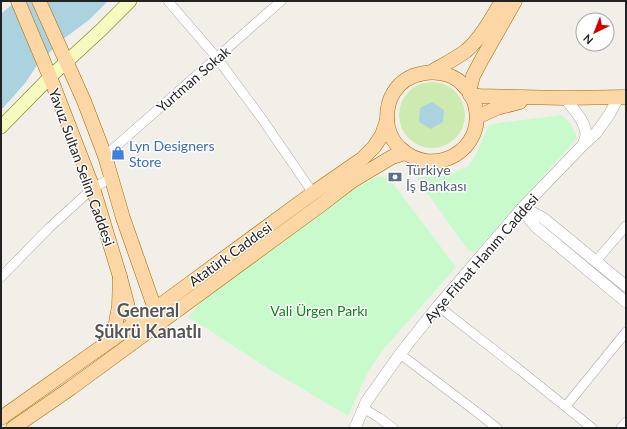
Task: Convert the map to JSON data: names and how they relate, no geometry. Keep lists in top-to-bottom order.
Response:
{
  "streets": {
    "main road": ["Yavuz Sultan Selim Caddesi", "Atatürk Caddesi"],
    "street": ["Yurtman Sokak", "Ayşe Fitnat Hanım Caddesi"]
  },
  "crossings": [
    ["Yurtman Sokak", "Yavuz Sultan Selim Caddesi"],
    ["Yavuz Sultan Selim Caddesi", "Atatürk Caddesi"]
  ],
  "districts": ["General Şükrü Kanatlı"],
  "parks": ["Vali Ürgen Parkı"],
  "places": {
    "shop": ["Lyn Designers Store"],
    "bank": ["Türkiye İş Bankası"]
  },
  "north": "bottom left"
}
